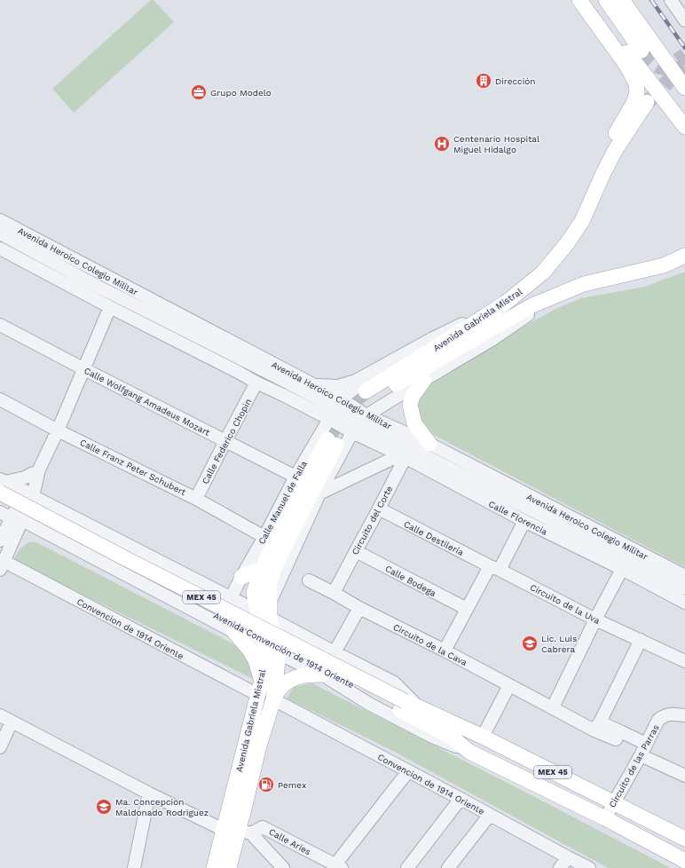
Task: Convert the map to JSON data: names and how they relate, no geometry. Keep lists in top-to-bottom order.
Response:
{
  "streets": {
    "main road": ["Avenida Gabriela Mistral", "MEX 45", "Avenida Convención de 1914 Oriente"],
    "street": [
      "Avenida Heroico Colegio Militar",
      "Calle Wolfgang Amadeus Mozart",
      "Calle Federico Chopin",
      "Calle Franz Peter Schubert",
      "Calle Manuel de Falla",
      "Calle Florencia",
      "Circuito del Corte",
      "Calle Destilería",
      "Calle Bodega",
      "Circuito de la Uva",
      "Convencion de 1914 Oriente",
      "Circuito de la Cava",
      "Circuito de las Parras",
      "Calle Aries"
    ]
  },
  "crossings": [
    ["Avenida Heroico Colegio Militar", "Avenida Gabriela Mistral"],
    ["Avenida Heroico Colegio Militar", "Calle Federico Chopin"],
    ["Avenida Heroico Colegio Militar", "Calle Manuel de Falla"],
    ["Avenida Heroico Colegio Militar", "Calle Florencia"],
    ["Avenida Heroico Colegio Militar", "Circuito del Corte"],
    ["Avenida Gabriela Mistral", "Convencion de 1914 Oriente"],
    ["Avenida Gabriela Mistral", "Avenida Convención de 1914 Oriente"],
    ["Avenida Gabriela Mistral", "Calle Aries"],
    ["Calle Wolfgang Amadeus Mozart", "Calle Federico Chopin"],
    ["Calle Wolfgang Amadeus Mozart", "Calle Manuel de Falla"],
    ["Calle Federico Chopin", "Calle Franz Peter Schubert"],
    ["Calle Franz Peter Schubert", "Calle Manuel de Falla"],
    ["Calle Manuel de Falla", "Avenida Convención de 1914 Oriente"],
    ["Calle Florencia", "Circuito del Corte"],
    ["Circuito del Corte", "Calle Destilería"],
    ["Circuito del Corte", "Calle Bodega"],
    ["Circuito del Corte", "Circuito de la Cava"],
    ["Calle Destilería", "Circuito de la Uva"],
    ["Avenida Convención de 1914 Oriente", "Circuito de las Parras"]
  ],
  "places": {
    "building": ["Dirección"],
    "office": ["Grupo Modelo"],
    "hospital": ["Centenario Hospital Miguel Hidalgo"],
    "school or university": ["Lic. Luis Cabrera", "Ma. Concepcion Maldonado Rodriguez"],
    "fuel station": ["Pemex"]
  }
}
